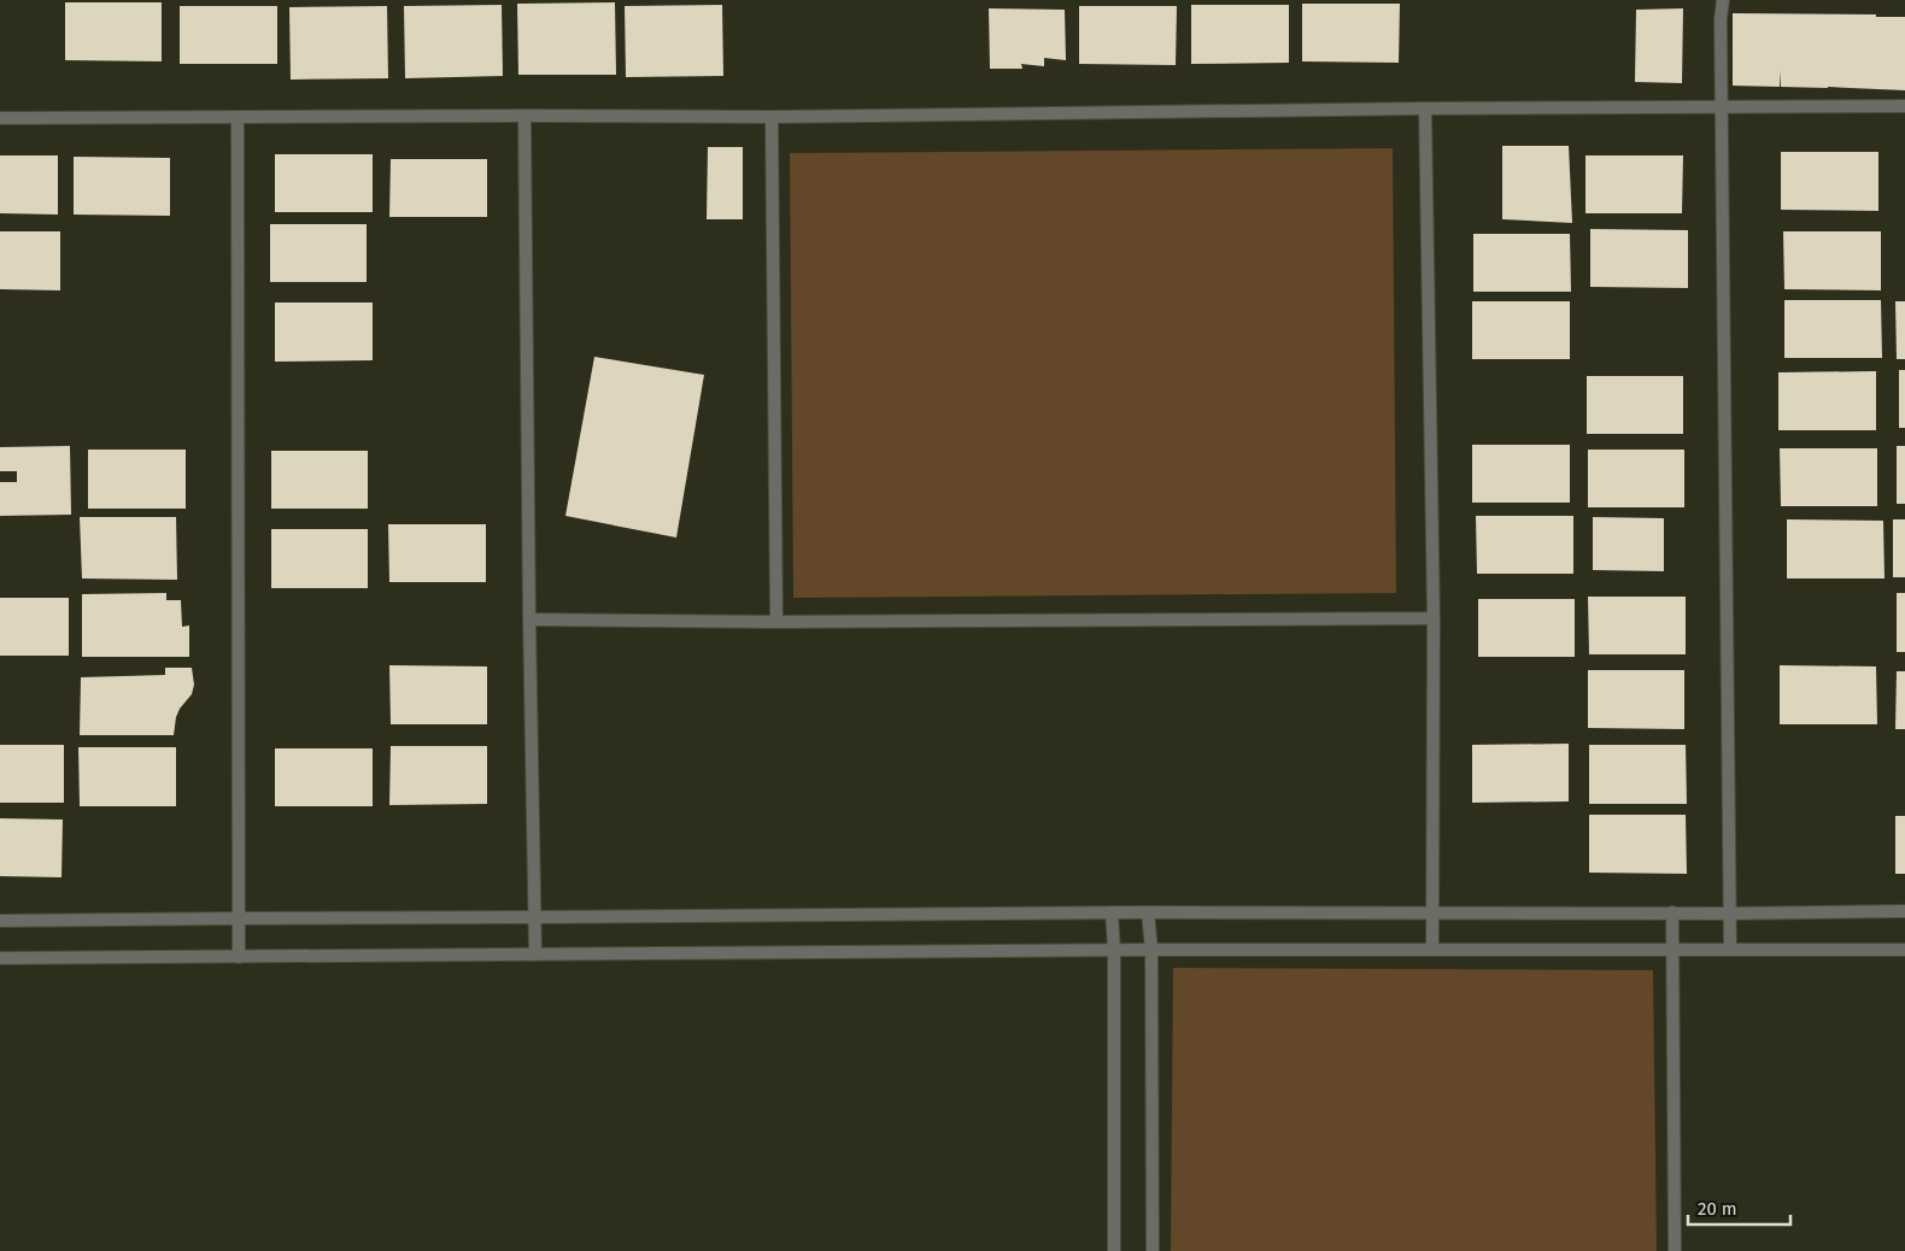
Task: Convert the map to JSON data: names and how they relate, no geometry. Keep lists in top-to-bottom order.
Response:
{
  "scale_bar": "20 m"
}
